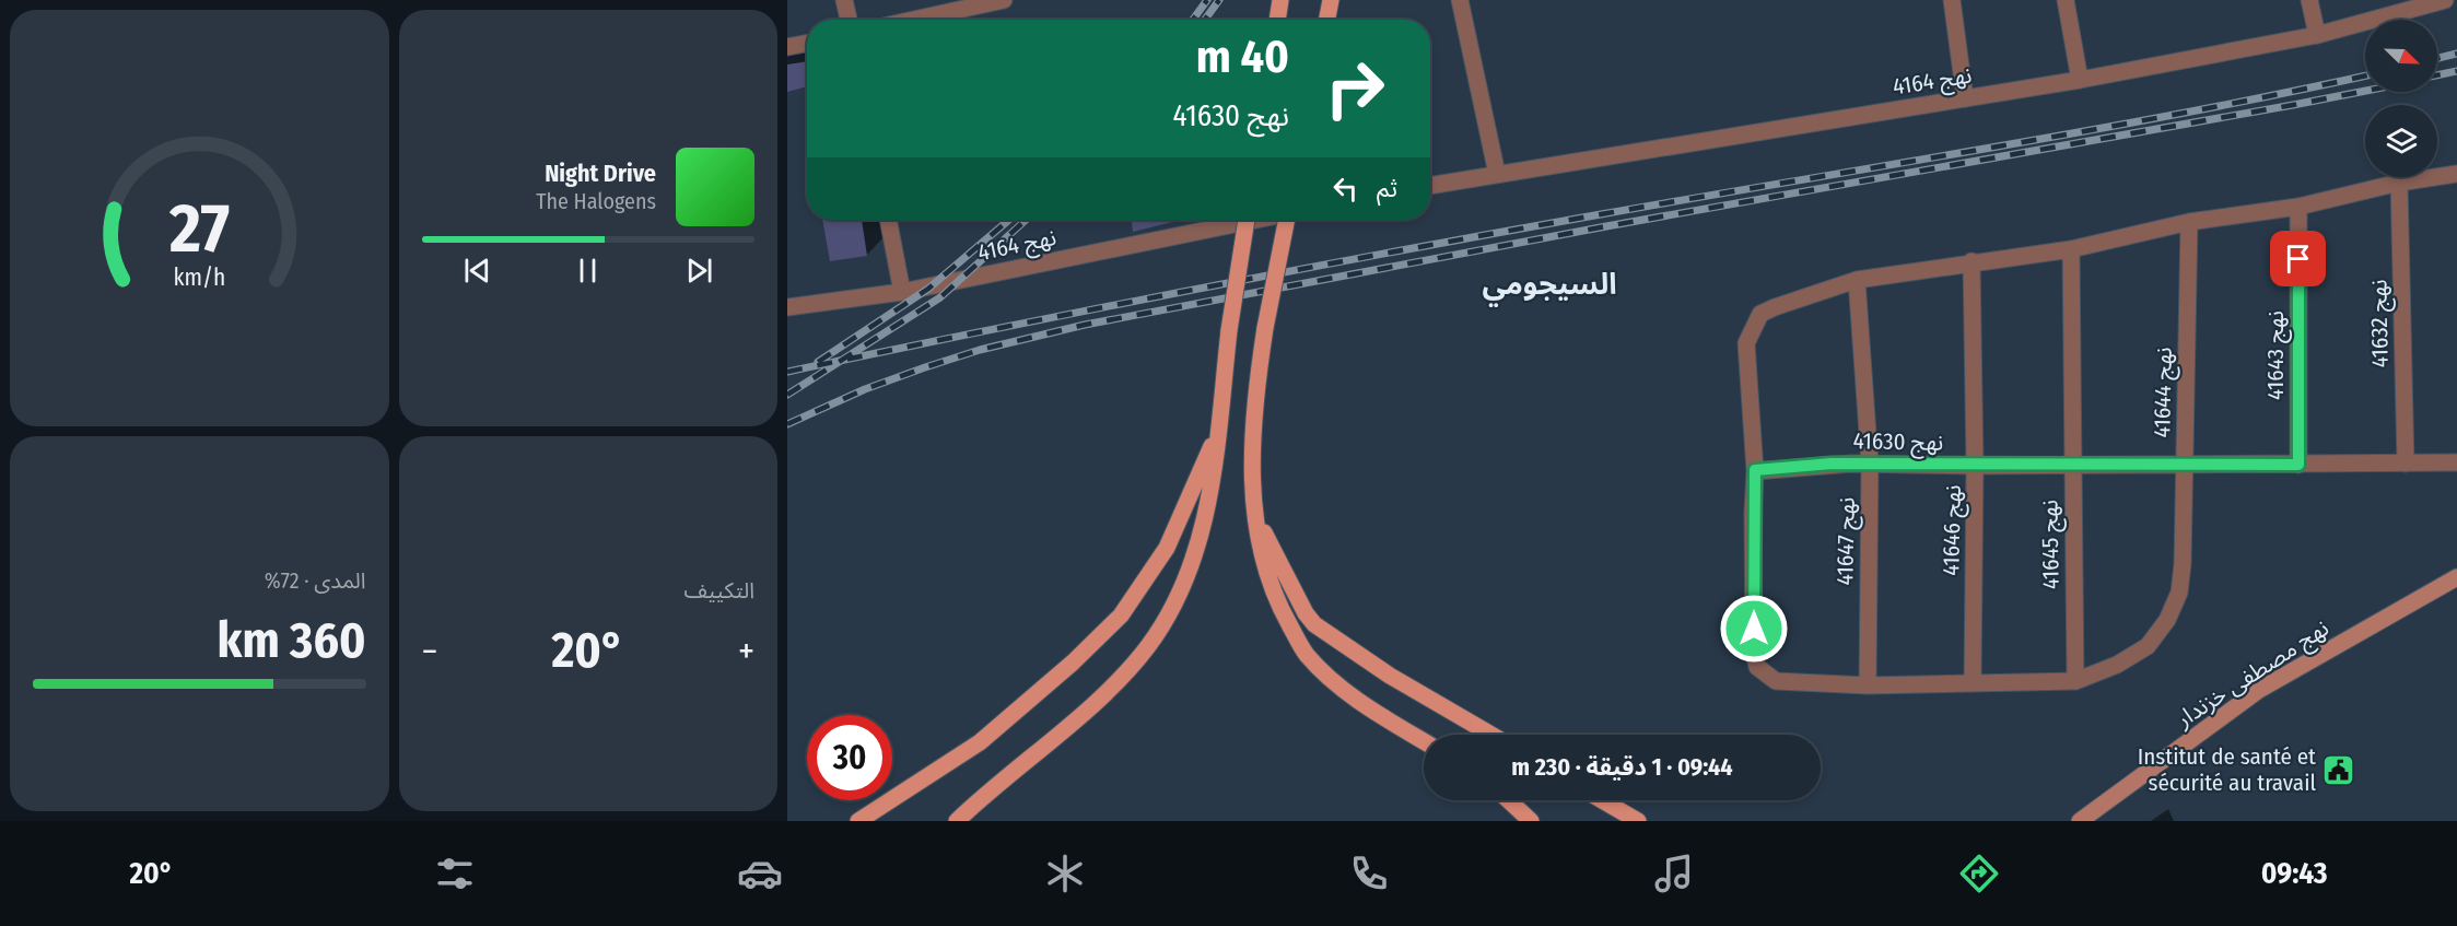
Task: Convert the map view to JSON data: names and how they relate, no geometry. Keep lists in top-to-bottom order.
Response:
{
  "streets": {
    "main road": ["نهج مصطفى خزندار"],
    "street": [
      "نهج 4164",
      "نهج 41632",
      "نهج 41643",
      "نهج 41644",
      "نهج 41630",
      "نهج 41646",
      "نهج 41647",
      "نهج 41645"
    ]
  },
  "crossings": [
    ["نهج 41632", "نهج 41630"],
    ["نهج 41643", "نهج 41630"],
    ["نهج 41644", "نهج 41630"],
    ["نهج 41644", "نهج 41645"],
    ["نهج 41630", "نهج 41646"],
    ["نهج 41630", "نهج 41647"],
    ["نهج 41630", "نهج 41645"]
  ],
  "districts": ["السيجومي"],
  "places": {
    "public building": ["Institut de santé et sécurité au travail"]
  },
  "north": "bottom right",
  "page": {
    "turn": ["40 m", "نهج 41630"],
    "song": ["Night Drive", "The Halogens"],
    "then": "ثم",
    "tile": [
      "التكييف",
      ["المدى · 72%", "360 km"]
    ],
    "heat": ["−", "20°", "+"],
    "limit": "30",
    "trip": "09:44 · 1 دقيقة · 230 m",
    "tabs": ["09:43", "20°"],
    "gauge": ["27", "km/h"]
  }
}
